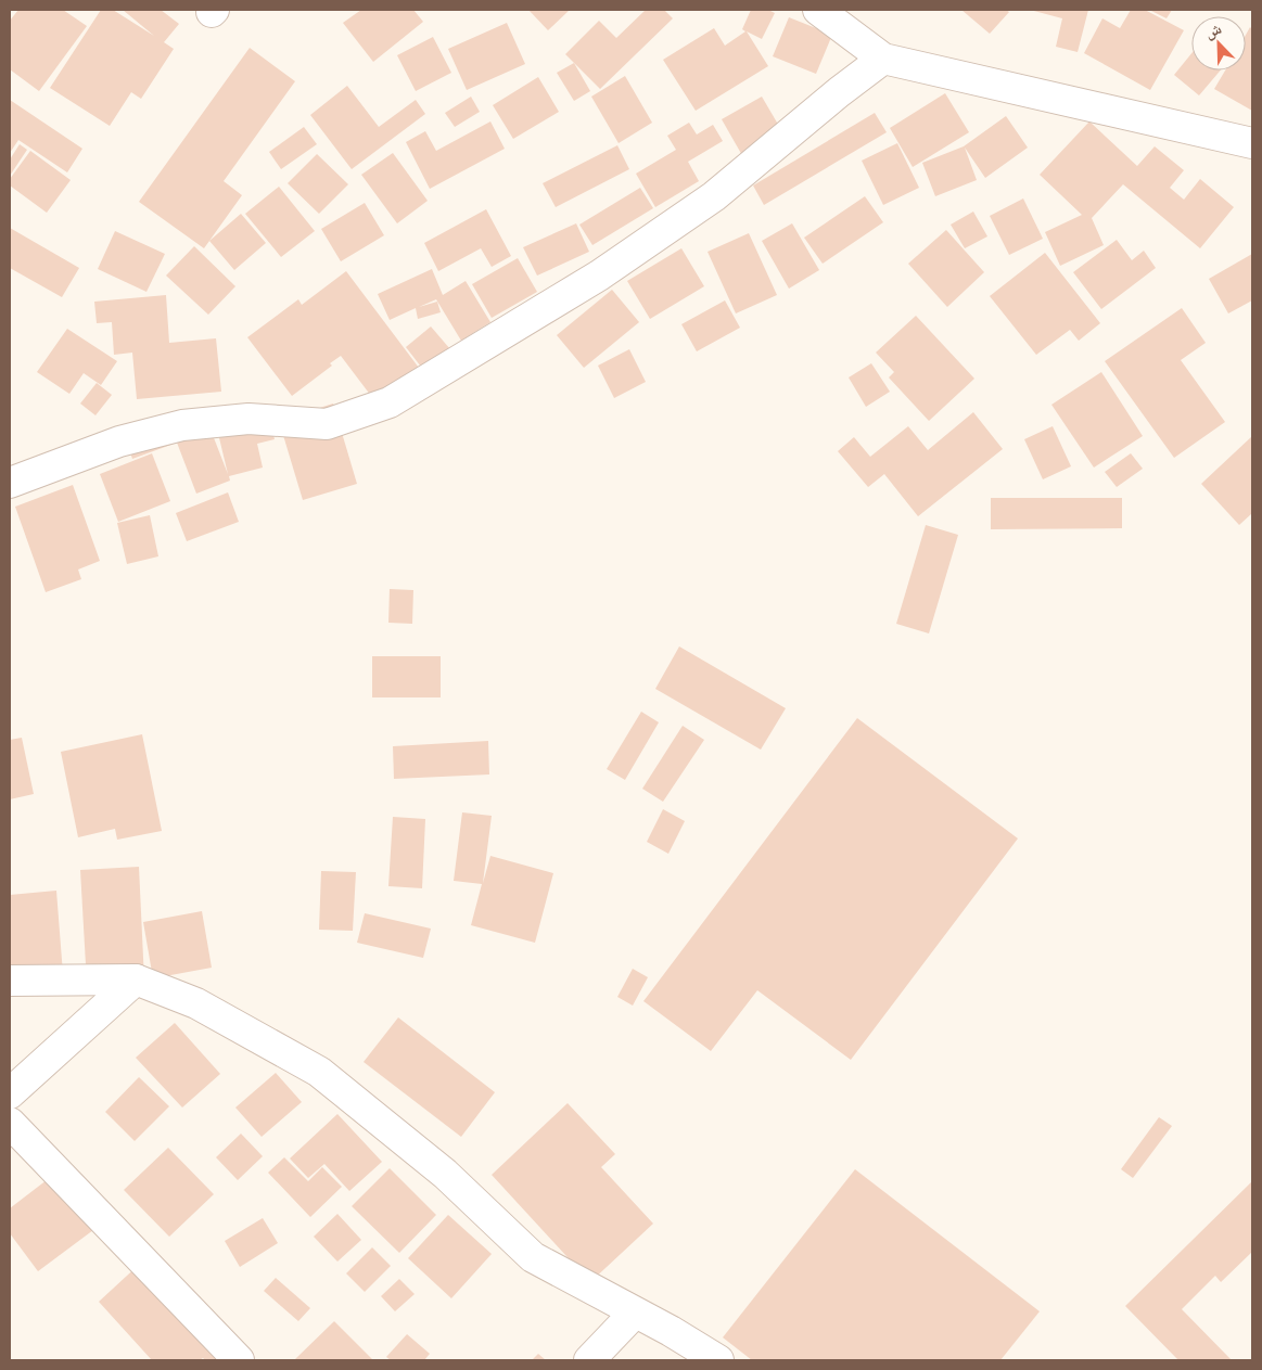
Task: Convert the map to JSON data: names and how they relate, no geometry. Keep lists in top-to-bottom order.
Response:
{
  "north": "top left"
}
